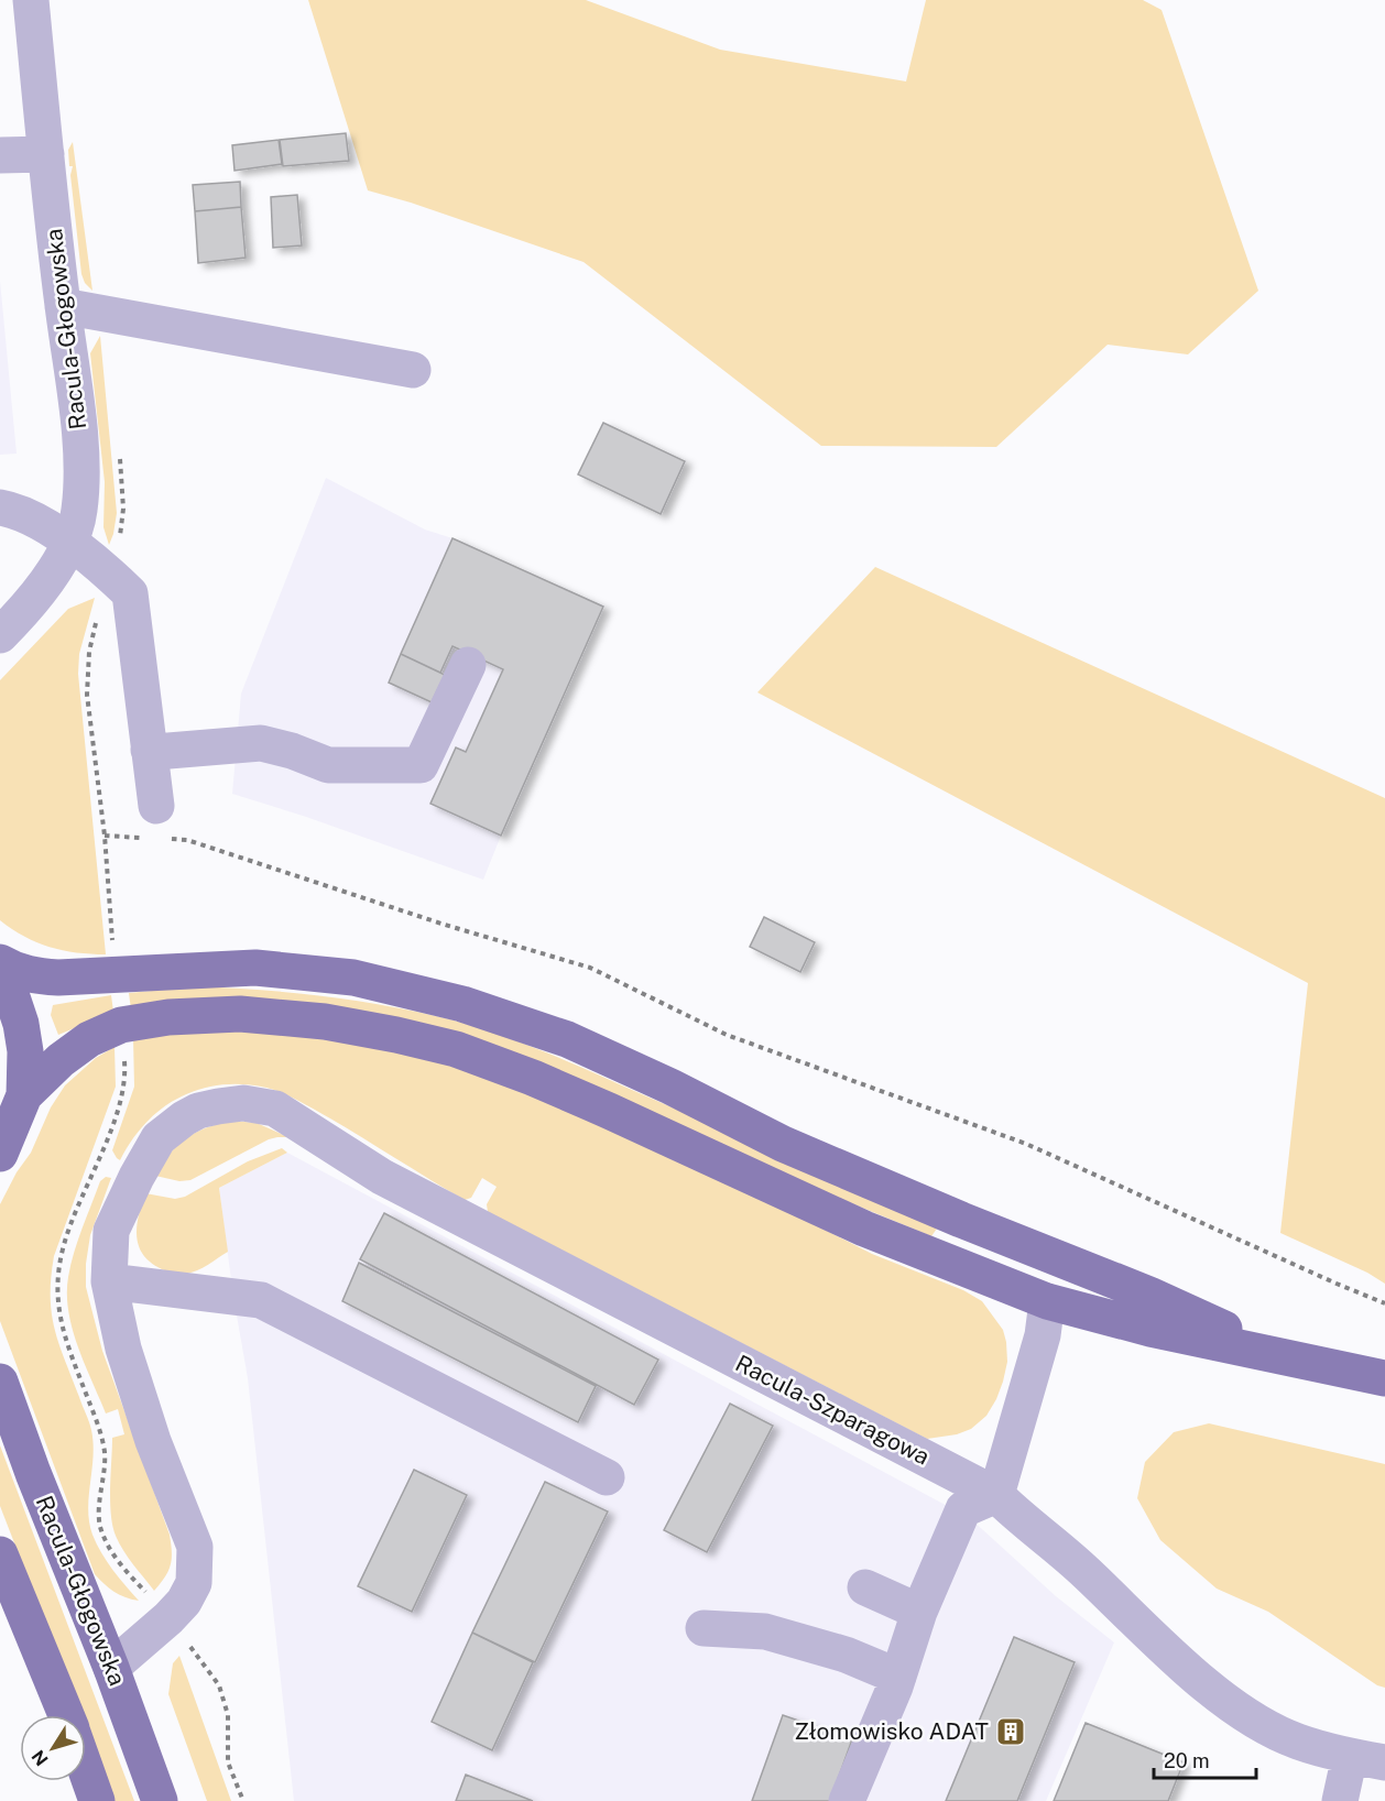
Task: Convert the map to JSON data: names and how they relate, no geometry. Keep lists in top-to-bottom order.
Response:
{
  "streets": {
    "main road": ["Racula-Głogowska"],
    "street": ["Racula-Szparagowa"]
  },
  "crossings": [
    ["Racula-Głogowska", "Racula-Szparagowa"]
  ],
  "places": {
    "building": ["Złomowisko ADAT"]
  },
  "scale_bar": "20 m",
  "north": "bottom left"
}
